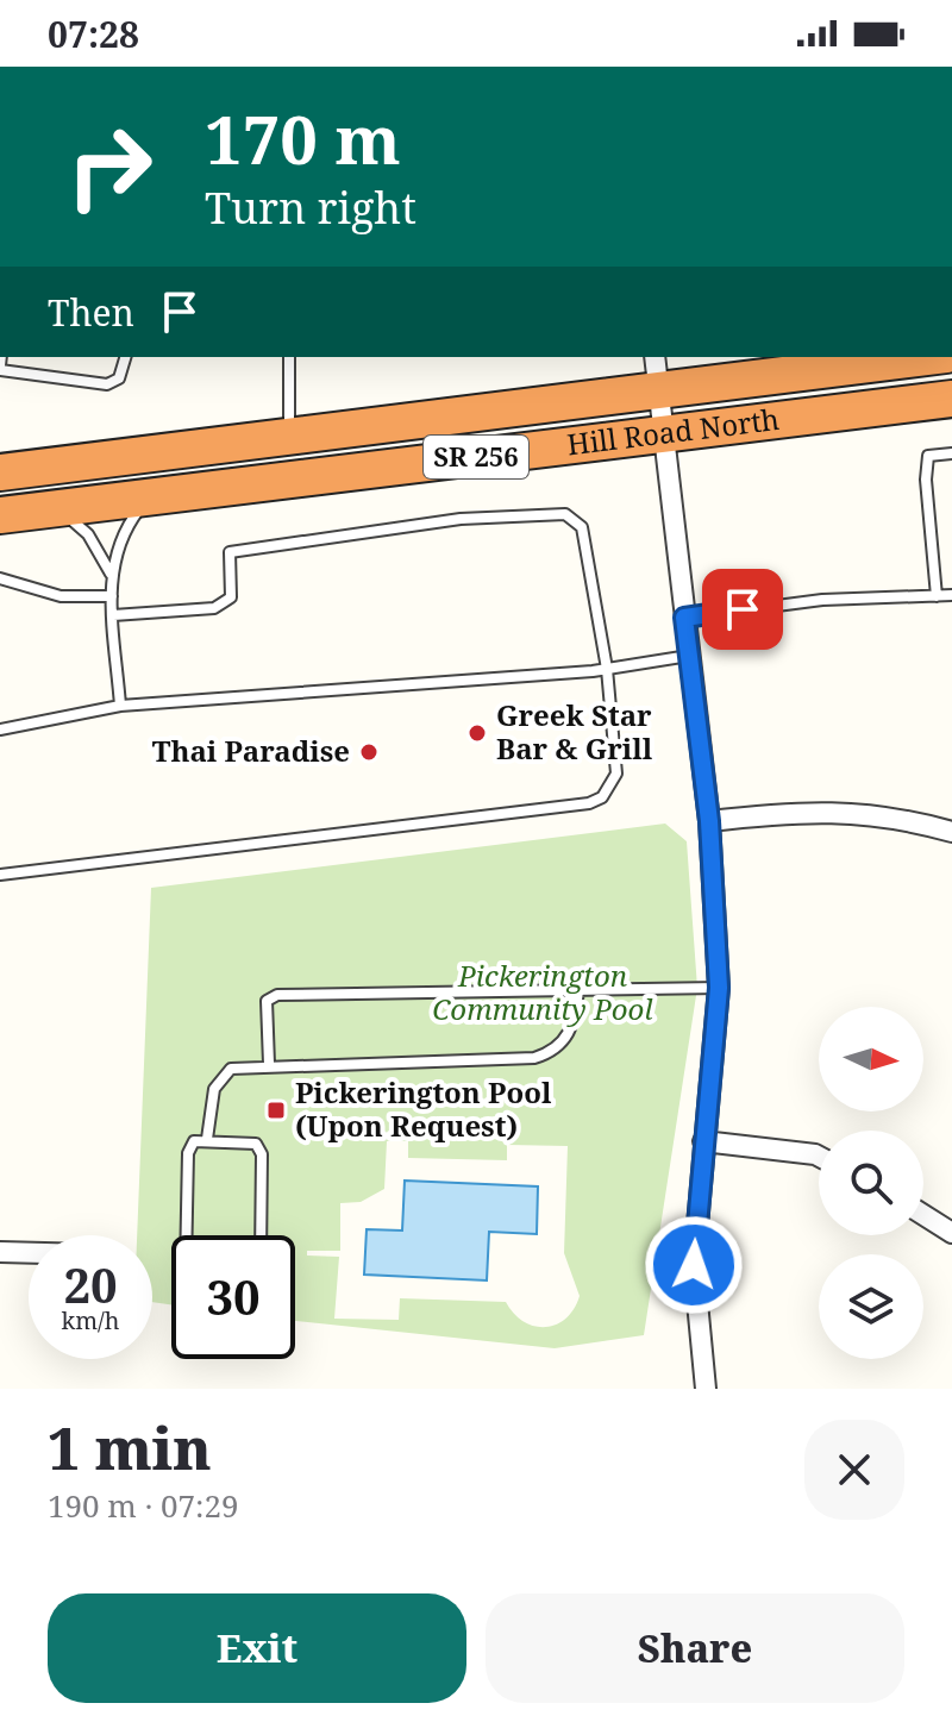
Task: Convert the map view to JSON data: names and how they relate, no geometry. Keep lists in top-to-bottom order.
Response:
{
  "streets": {
    "highway": ["Hill Road North", "SR 256"]
  },
  "parks": ["Pickerington Community Pool"],
  "places": {
    "other": ["Greek Star Bar & Grill", "Thai Paradise"],
    "transit": ["Pickerington Pool (Upon Request)"]
  },
  "north": "right",
  "page": {
    "status": "07:28",
    "turn": ["170 m", "Turn right"],
    "then": "Then",
    "speed": "20 km/h",
    "limit": "30",
    "heading": ["1 min", "190 m · 07:29"],
    "buttons": ["Exit", "Share"]
  }
}
